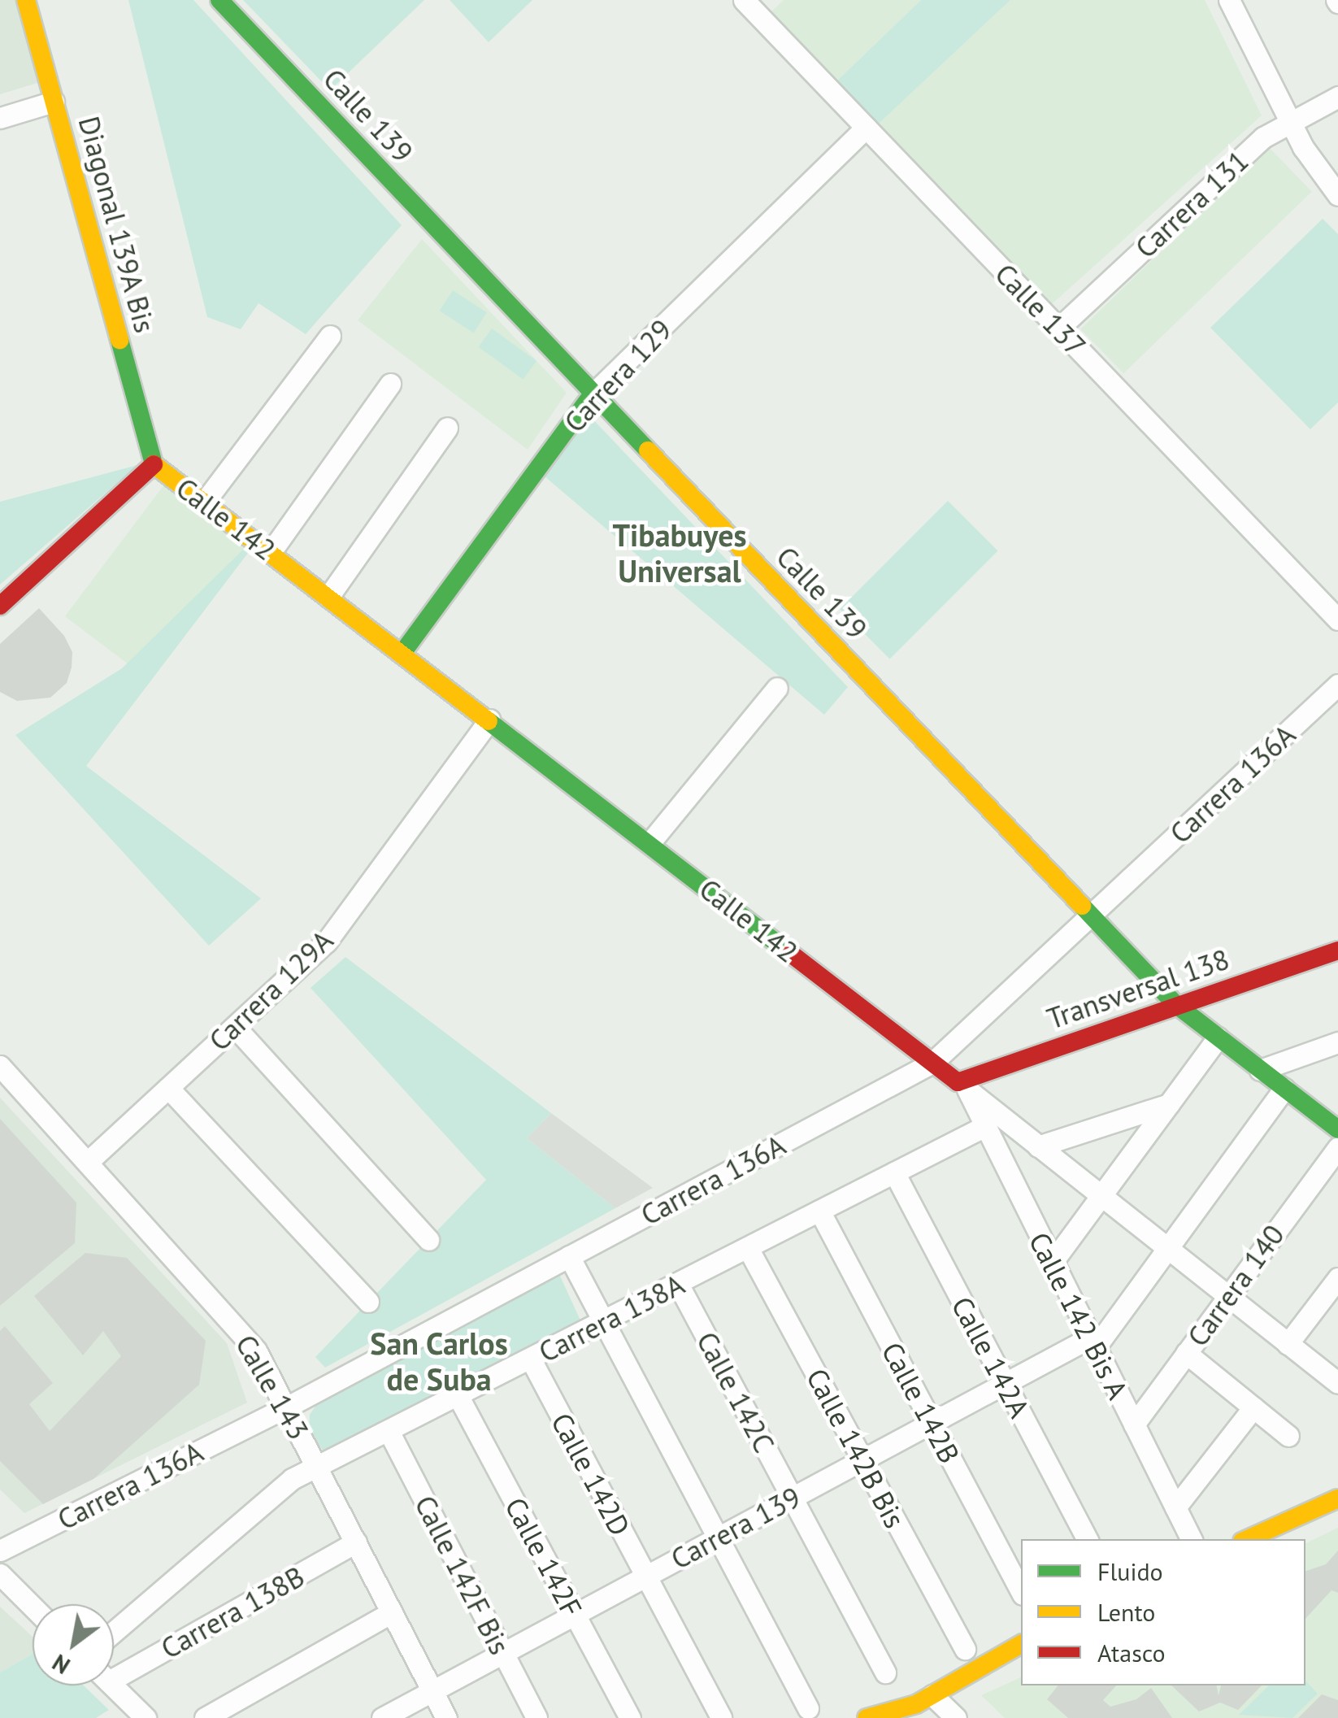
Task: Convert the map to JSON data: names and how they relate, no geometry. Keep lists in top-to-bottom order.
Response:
{
  "streets": {
    "street": [
      "Calle 139",
      "Carrera 131",
      "Diagonal 139A Bis",
      "Calle 137",
      "Carrera 129",
      "Calle 142",
      "Carrera 136A",
      "Transversal 138",
      "Carrera 129A",
      "Carrera 140",
      "Calle 142 Bis A",
      "Carrera 138A",
      "Calle 142A",
      "Calle 143",
      "Calle 142C",
      "Calle 142B",
      "Calle 142B Bis",
      "Calle 142D",
      "Carrera 139",
      "Calle 142F",
      "Calle 142F Bis",
      "Carrera 138B"
    ]
  },
  "crossings": [
    ["Calle 139", "Carrera 129"],
    ["Calle 139", "Carrera 136A"],
    ["Calle 139", "Transversal 138"],
    ["Calle 139", "Carrera 139"],
    ["Carrera 131", "Calle 137"],
    ["Diagonal 139A Bis", "Calle 142"],
    ["Calle 137", "Carrera 129"],
    ["Carrera 129", "Calle 142"],
    ["Calle 142", "Carrera 136A"],
    ["Calle 142", "Transversal 138"],
    ["Calle 142", "Carrera 129A"],
    ["Calle 142", "Carrera 140"],
    ["Calle 142", "Calle 142 Bis A"],
    ["Calle 142", "Carrera 139"],
    ["Carrera 136A", "Calle 143"],
    ["Transversal 138", "Calle 142 Bis A"],
    ["Carrera 129A", "Calle 143"],
    ["Carrera 140", "Calle 142 Bis A"],
    ["Calle 142 Bis A", "Carrera 138A"],
    ["Calle 142 Bis A", "Carrera 139"],
    ["Carrera 138A", "Calle 142A"],
    ["Carrera 138A", "Calle 143"],
    ["Carrera 138A", "Calle 142C"],
    ["Carrera 138A", "Calle 142B"],
    ["Carrera 138A", "Calle 142B Bis"],
    ["Carrera 138A", "Calle 142D"],
    ["Carrera 138A", "Calle 142F"],
    ["Carrera 138A", "Calle 142F Bis"],
    ["Calle 142A", "Carrera 139"],
    ["Calle 143", "Carrera 139"],
    ["Calle 143", "Carrera 138B"],
    ["Calle 142C", "Carrera 139"],
    ["Calle 142B", "Carrera 139"],
    ["Calle 142B Bis", "Carrera 139"],
    ["Calle 142D", "Carrera 139"],
    ["Carrera 139", "Calle 142F"],
    ["Carrera 139", "Calle 142F Bis"]
  ],
  "districts": ["Tibabuyes Universal", "San Carlos de Suba"],
  "legend": ["Fluido", "Lento", "Atasco"],
  "north": "bottom left"
}
